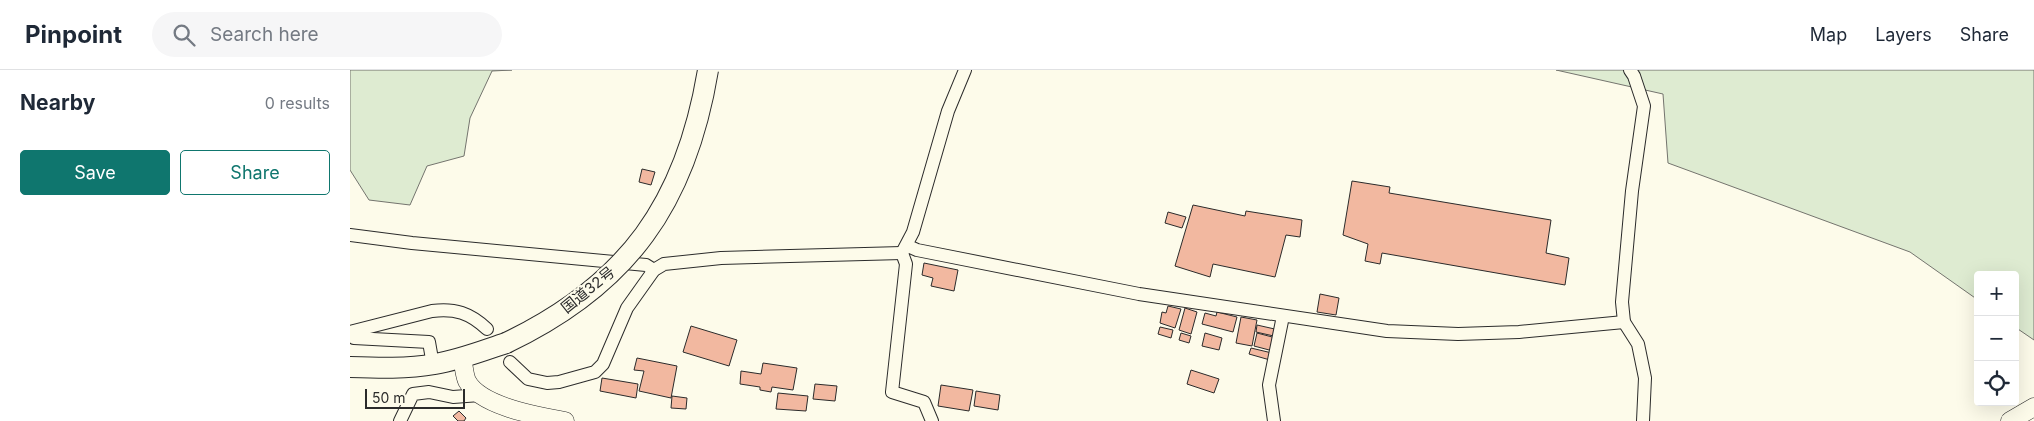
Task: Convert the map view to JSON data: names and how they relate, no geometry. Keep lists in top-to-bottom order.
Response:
{
  "streets": {
    "highway": ["国道32号"]
  },
  "scale_bar": "50 m",
  "page": {
    "header": "Pinpoint",
    "search": "Search here",
    "nav": ["Map", "Layers", "Share"],
    "heading": ["Nearby", "0 results"],
    "buttons": ["Save", "Share"],
    "map_buttons": ["+", "−"],
    "scale": "50 m"
  }
}
